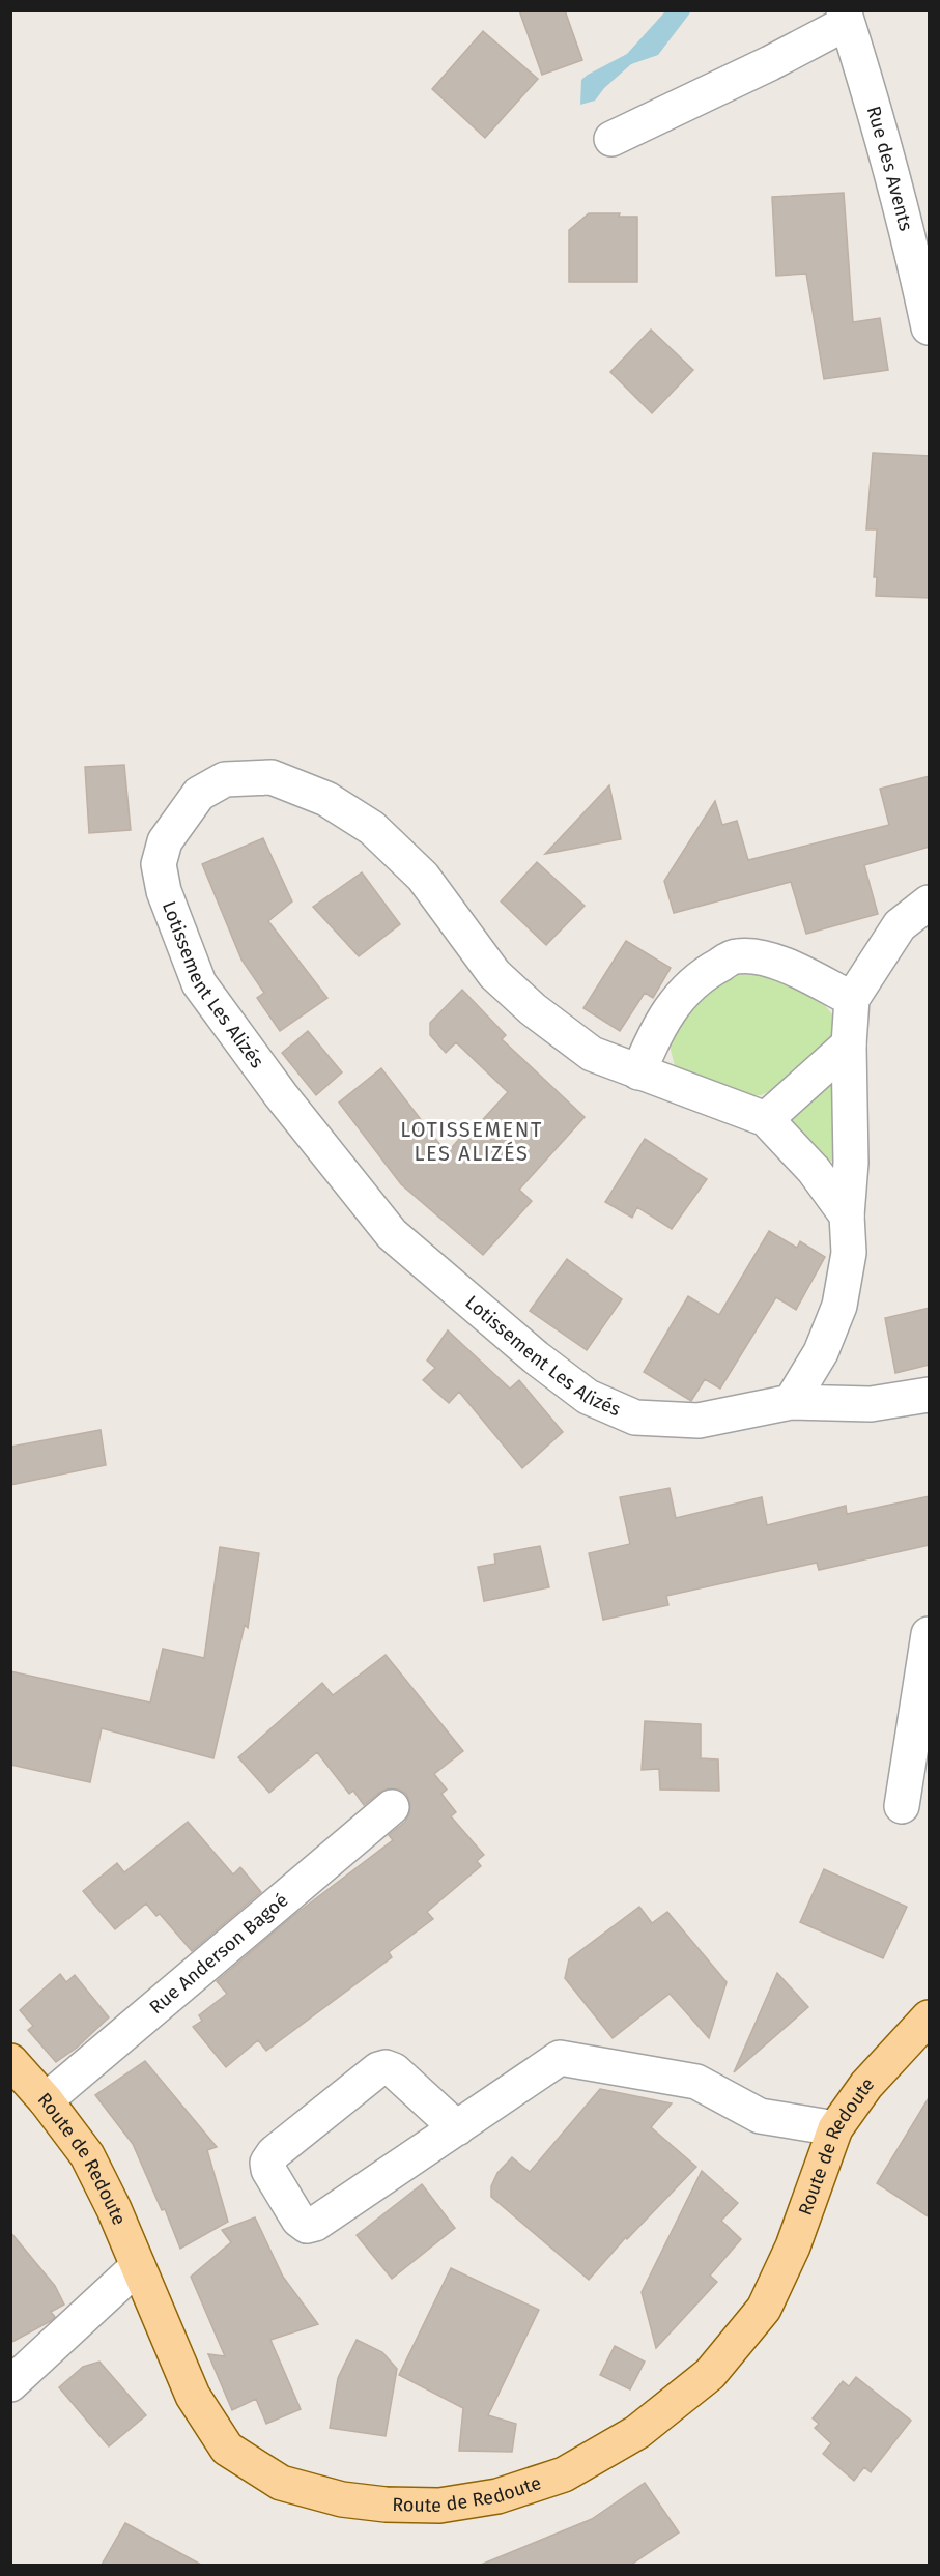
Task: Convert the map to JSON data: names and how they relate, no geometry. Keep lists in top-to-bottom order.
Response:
{
  "streets": {
    "main road": ["Route de Redoute"],
    "street": ["Rue des Avents", "Lotissement Les Alizés", "Rue Anderson Bagoé"]
  },
  "crossings": [
    ["Rue Anderson Bagoé", "Route de Redoute"]
  ],
  "districts": ["LOTISSEMENT LES ALIZÉS"]
}
